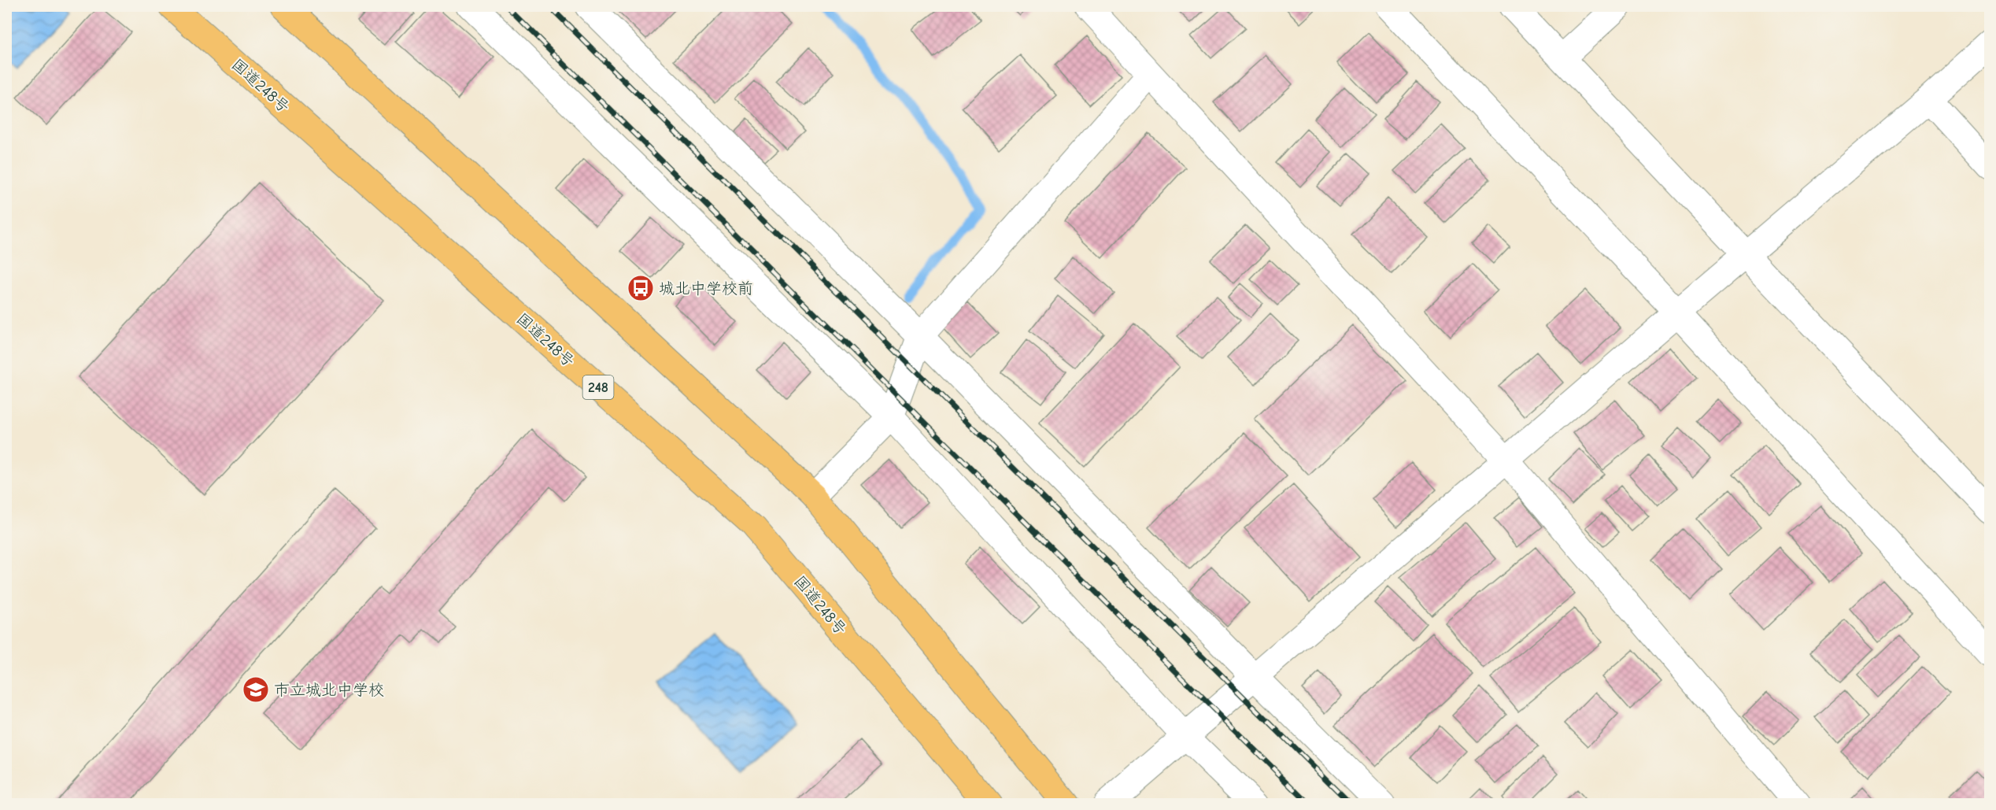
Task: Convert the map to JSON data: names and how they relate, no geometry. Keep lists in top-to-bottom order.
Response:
{
  "streets": {
    "highway": ["国道248号", "248"]
  },
  "places": {
    "bus stop": ["城北中学校前"],
    "school or university": ["市立城北中学校"]
  }
}
